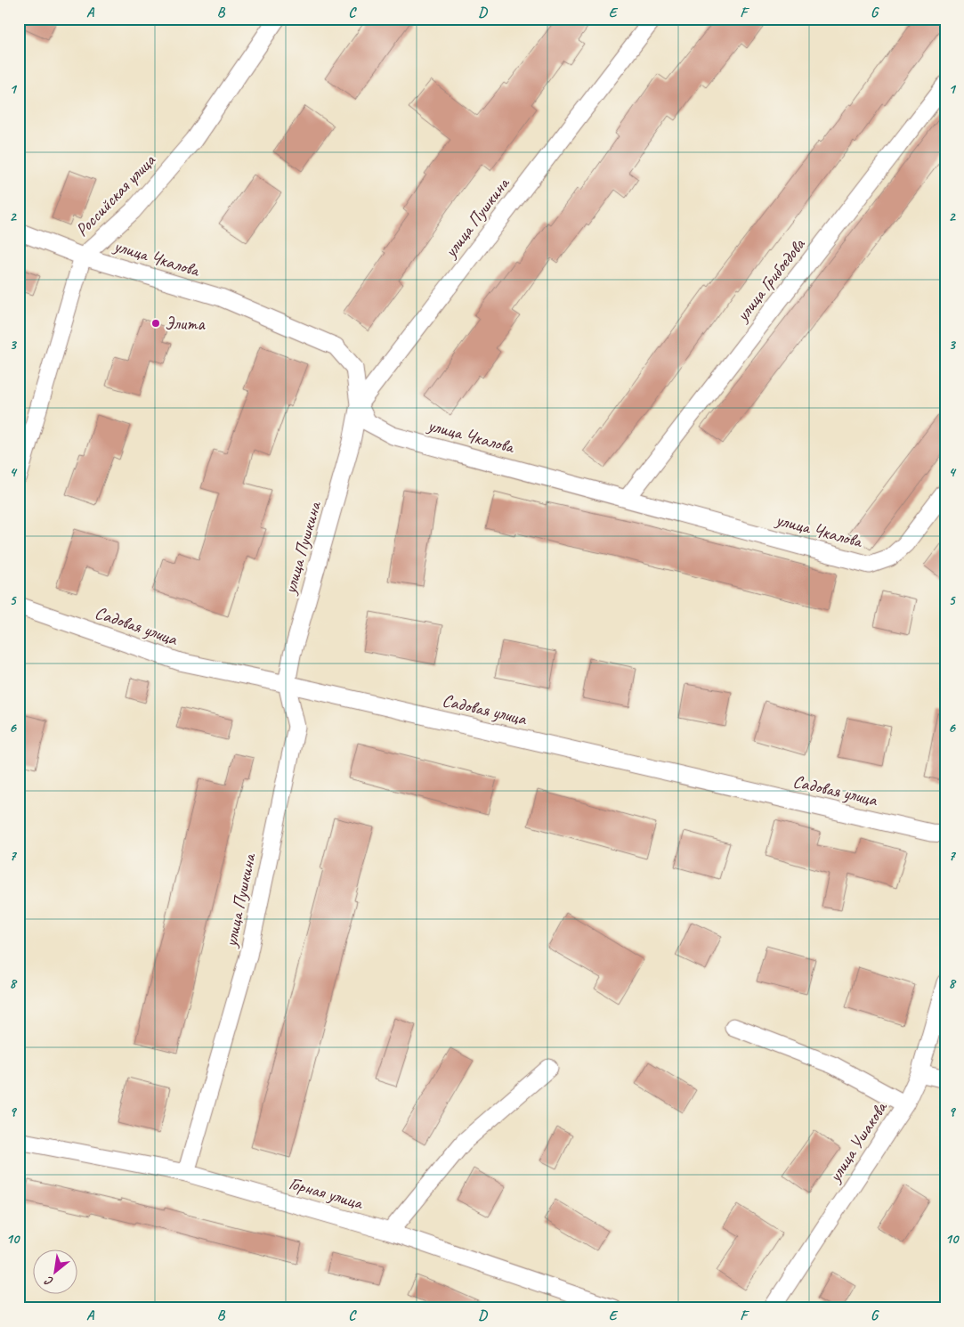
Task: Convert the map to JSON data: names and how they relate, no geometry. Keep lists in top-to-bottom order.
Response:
{
  "streets": {
    "street": [
      "Российская улица",
      "улица Пушкина",
      "улица Чкалова",
      "улица Грибоедова",
      "Садовая улица",
      "улица Ушакова",
      "Горная улица"
    ]
  },
  "crossings": [
    ["Российская улица", "улица Чкалова"],
    ["улица Пушкина", "улица Чкалова"],
    ["улица Пушкина", "Садовая улица"],
    ["улица Пушкина", "Горная улица"],
    ["улица Чкалова", "улица Грибоедова"]
  ],
  "places": ["Элита"],
  "north": "bottom left",
  "grid": {
    "columns": [
      "A",
      "B",
      "C",
      "D",
      "E",
      "F",
      "G"
    ],
    "rows": [
      "1",
      "2",
      "3",
      "4",
      "5",
      "6",
      "7",
      "8",
      "9",
      "10"
    ]
  }
}
